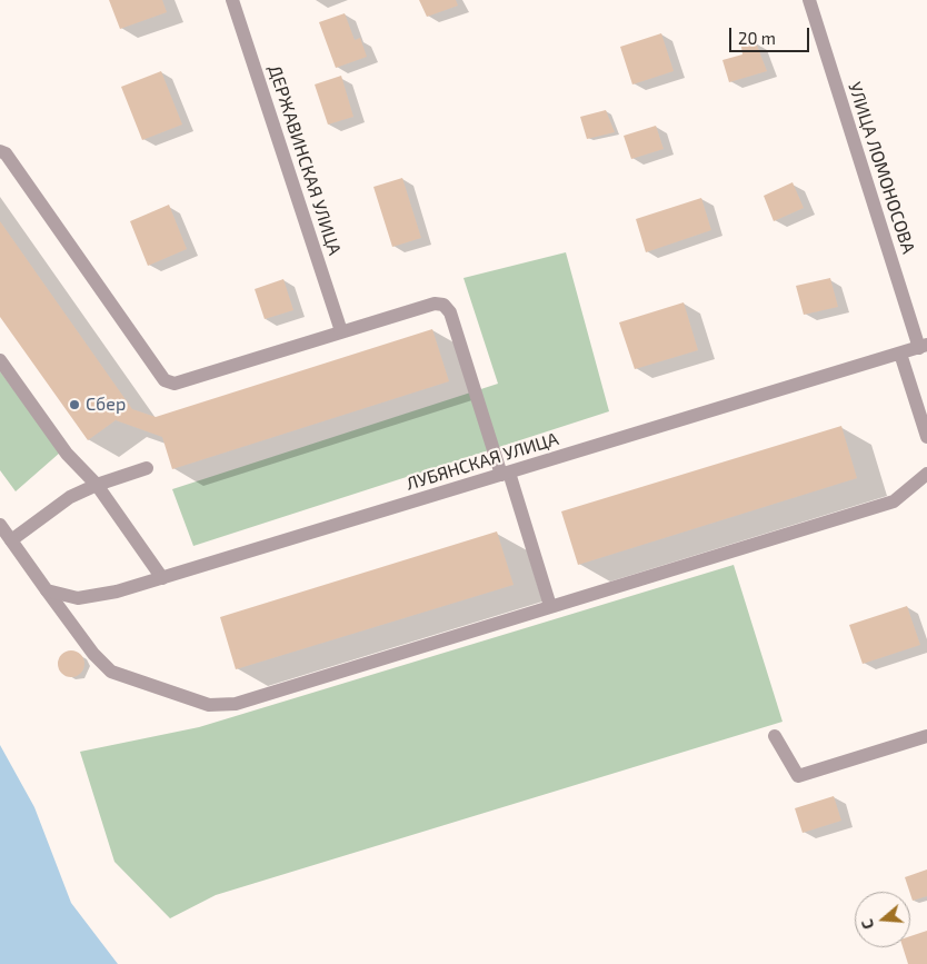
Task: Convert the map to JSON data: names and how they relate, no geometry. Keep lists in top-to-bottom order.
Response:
{
  "streets": {
    "street": ["ДЕРЖАВИНСКАЯ УЛИЦА", "УЛИЦА ЛОМОНОСОВА", "ЛУБЯНСКАЯ УЛИЦА"]
  },
  "crossings": [
    ["УЛИЦА ЛОМОНОСОВА", "ЛУБЯНСКАЯ УЛИЦА"]
  ],
  "places": ["Сбер"],
  "scale_bar": "20 m",
  "north": "left"
}
